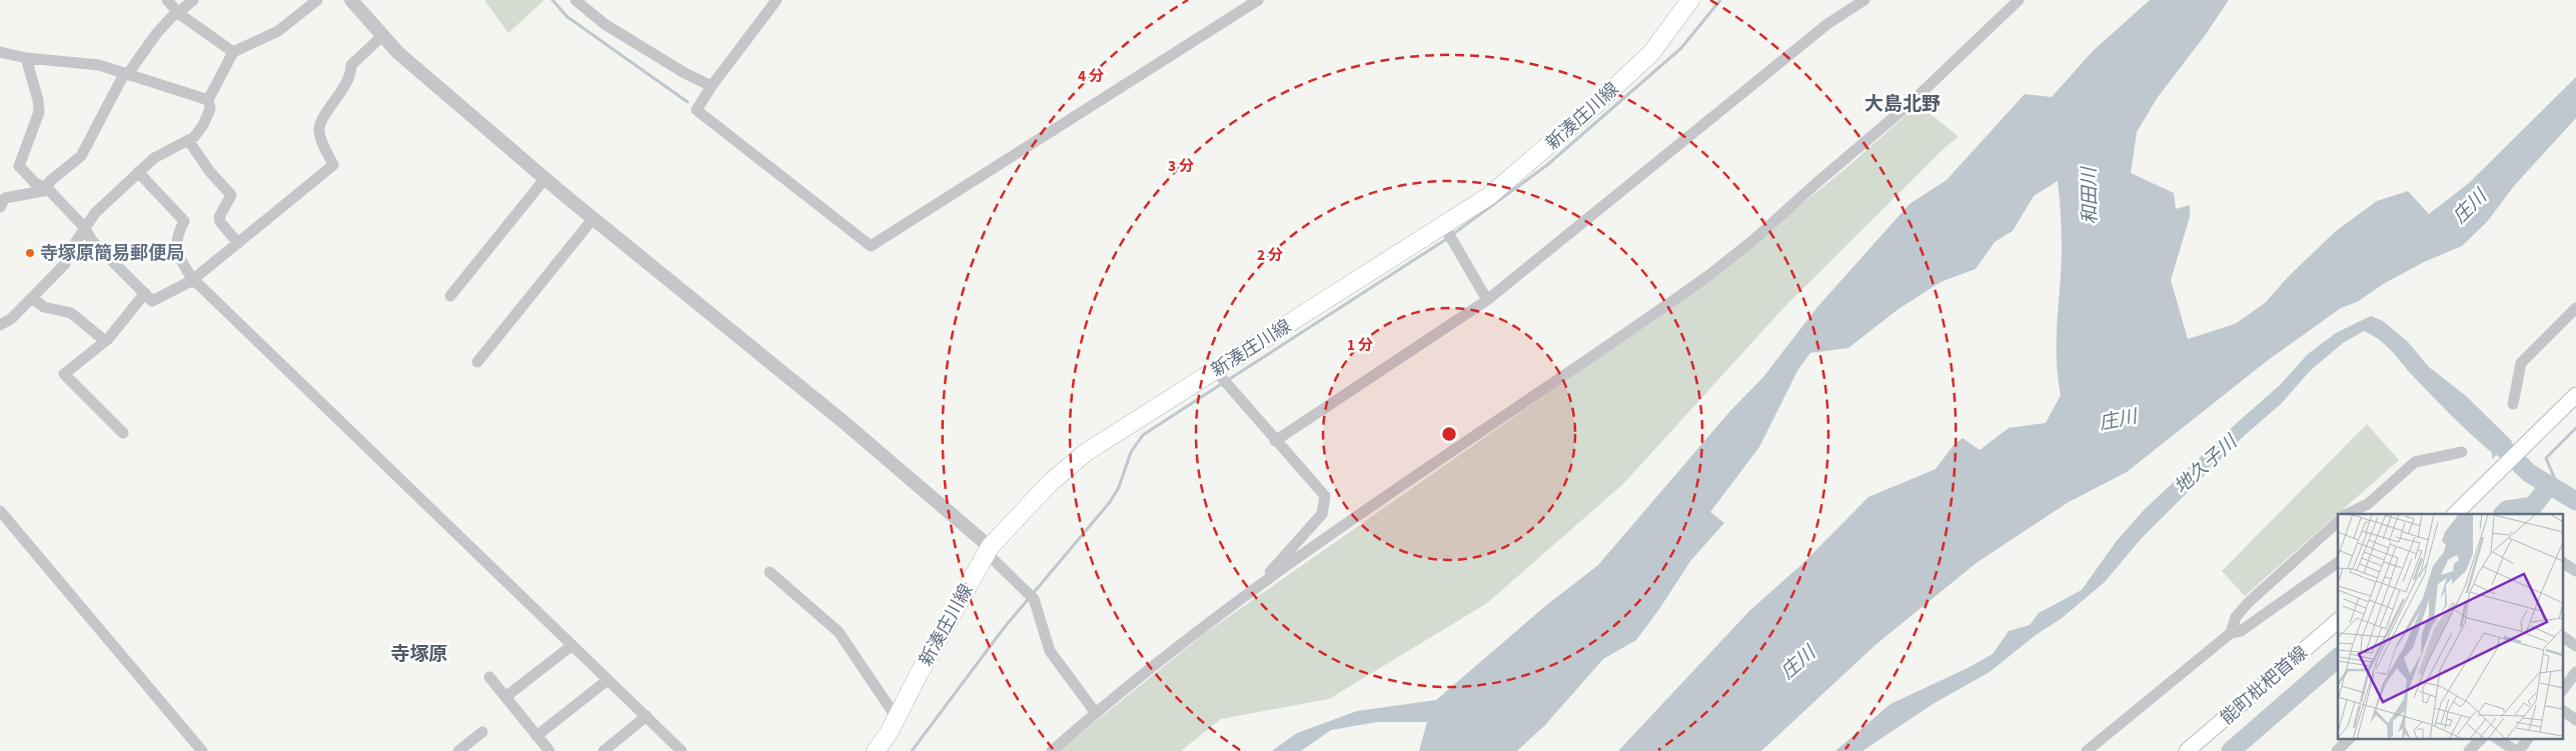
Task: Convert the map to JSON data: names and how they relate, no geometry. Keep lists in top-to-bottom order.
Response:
{
  "streets": {
    "main road": ["新湊庄川線", "能町枇杷首線"]
  },
  "districts": ["大島北野", "寺塚原"],
  "water": ["和田川", "庄川", "地久子川"],
  "places": ["寺塚原簡易郵便局"],
  "rings": [
    "4 分",
    "3 分",
    "2 分",
    "1 分"
  ]
}
